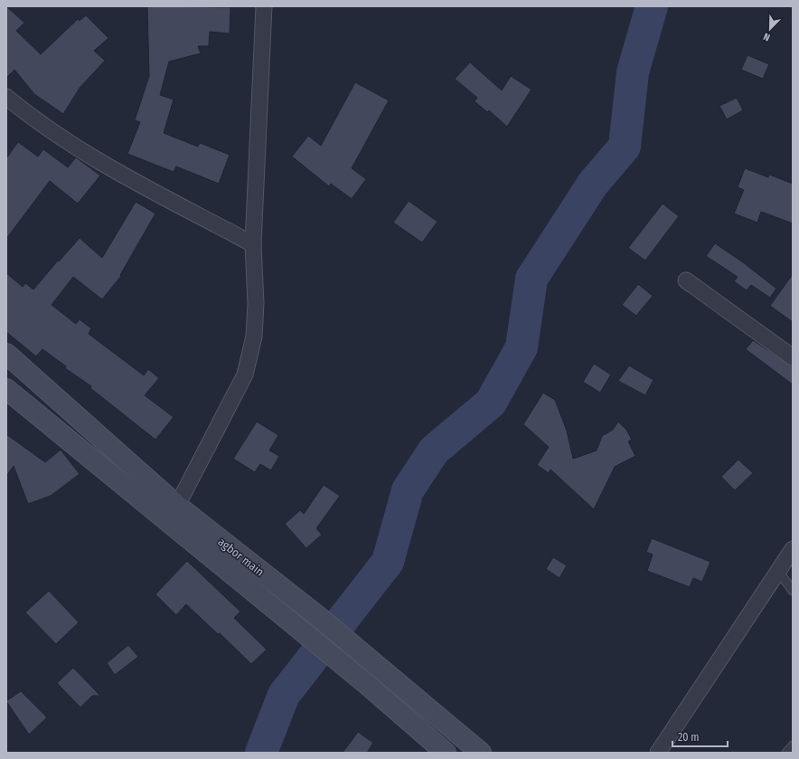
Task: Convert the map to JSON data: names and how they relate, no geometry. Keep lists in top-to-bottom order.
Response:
{
  "streets": {
    "main road": ["agbor main"]
  },
  "scale_bar": "20 m",
  "north": "bottom left"
}
